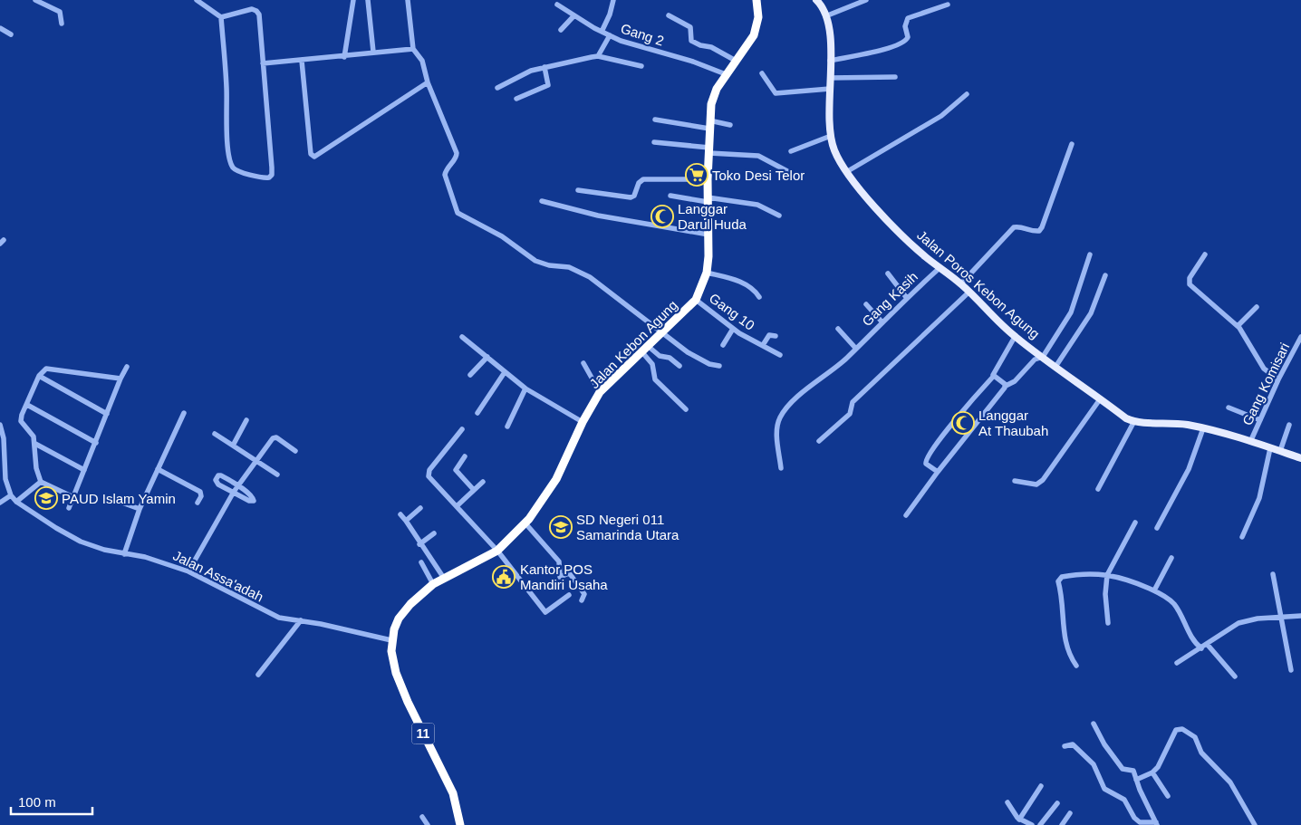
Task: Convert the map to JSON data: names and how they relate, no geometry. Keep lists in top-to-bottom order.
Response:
{
  "streets": {
    "highway": ["Jalan Kebon Agung", "11"],
    "main road": ["Jalan Poros Kebon Agung"],
    "street": [
      "Gang 2",
      "Gang Kasih",
      "Gang 10",
      "Gang Komisari",
      "Jalan Assa'adah"
    ]
  },
  "crossings": [
    ["Gang 2", "Jalan Kebon Agung"],
    ["Jalan Poros Kebon Agung", "Gang Kasih"],
    ["Jalan Poros Kebon Agung", "Gang Komisari"],
    ["Gang 10", "Jalan Kebon Agung"],
    ["Jalan Kebon Agung", "Jalan Assa'adah"],
    ["Jalan Kebon Agung", "11"],
    ["Jalan Assa'adah", "11"]
  ],
  "places": {
    "supermarket": ["Toko Desi Telor"],
    "mosque": ["Langgar Darul Huda", "Langgar At Thaubah"],
    "school or university": ["PAUD Islam Yamin", "SD Negeri 011 Samarinda Utara"],
    "public building": ["Kantor POS Mandiri Usaha"]
  },
  "scale_bar": "100 m"
}
